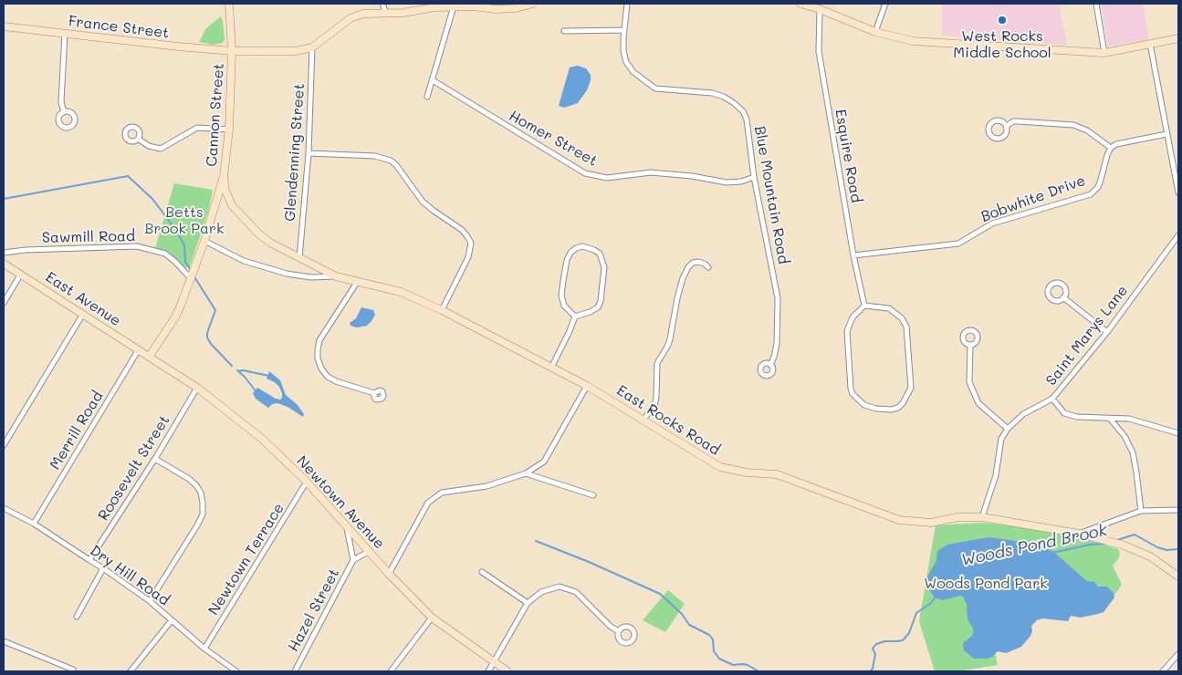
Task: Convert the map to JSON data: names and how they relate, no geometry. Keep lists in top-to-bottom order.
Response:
{
  "streets": {
    "main road": [
      "France Street",
      "Cannon Street",
      "East Avenue",
      "East Rocks Road",
      "Newtown Avenue"
    ],
    "street": [
      "Homer Street",
      "Glendenning Street",
      "Esquire Road",
      "Blue Mountain Road",
      "Bobwhite Drive",
      "Sawmill Road",
      "Saint Marys Lane",
      "Merrill Road",
      "Roosevelt Street",
      "Newtown Terrace",
      "Dry Hill Road",
      "Hazel Street"
    ]
  },
  "crossings": [
    ["France Street", "Cannon Street"],
    ["France Street", "Glendenning Street"],
    ["Cannon Street", "Sawmill Road"],
    ["Cannon Street", "East Avenue"],
    ["Cannon Street", "East Rocks Road"],
    ["Cannon Street", "Newtown Avenue"],
    ["Homer Street", "Blue Mountain Road"],
    ["Glendenning Street", "East Rocks Road"],
    ["Esquire Road", "Bobwhite Drive"],
    ["East Avenue", "Merrill Road"],
    ["East Avenue", "Newtown Avenue"],
    ["Saint Marys Lane", "East Rocks Road"],
    ["Merrill Road", "Dry Hill Road"],
    ["Roosevelt Street", "Newtown Avenue"],
    ["Roosevelt Street", "Dry Hill Road"],
    ["Newtown Avenue", "Newtown Terrace"],
    ["Newtown Avenue", "Hazel Street"],
    ["Newtown Terrace", "Dry Hill Road"]
  ],
  "water": ["Woods Pond Brook"],
  "parks": ["Betts Brook Park", "Woods Pond Park"],
  "places": ["West Rocks Middle School"]
}
